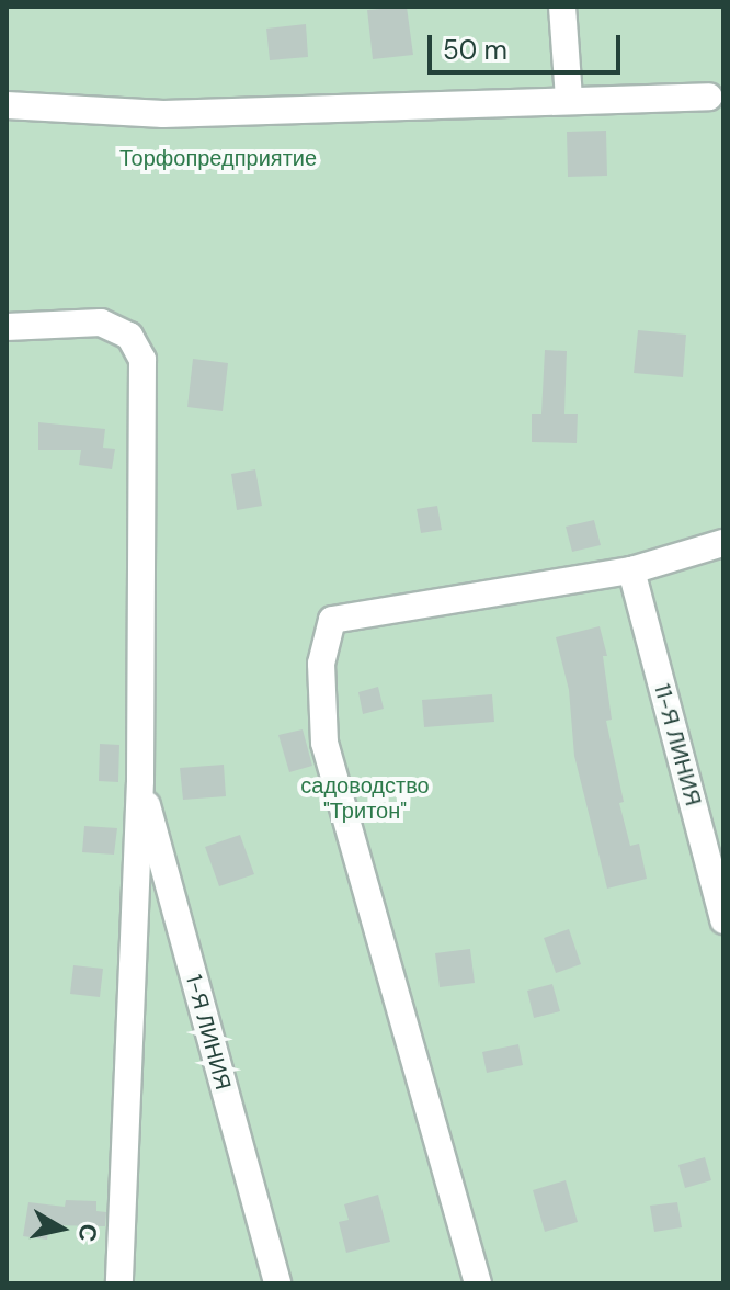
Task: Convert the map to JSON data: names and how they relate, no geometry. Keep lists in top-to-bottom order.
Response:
{
  "streets": {
    "street": ["11-Я ЛИНИЯ", "1-Я ЛИНИЯ"]
  },
  "parks": ["Торфопредприятие", "садоводство \"Тритон\""],
  "scale_bar": "50 m",
  "north": "right"
}
